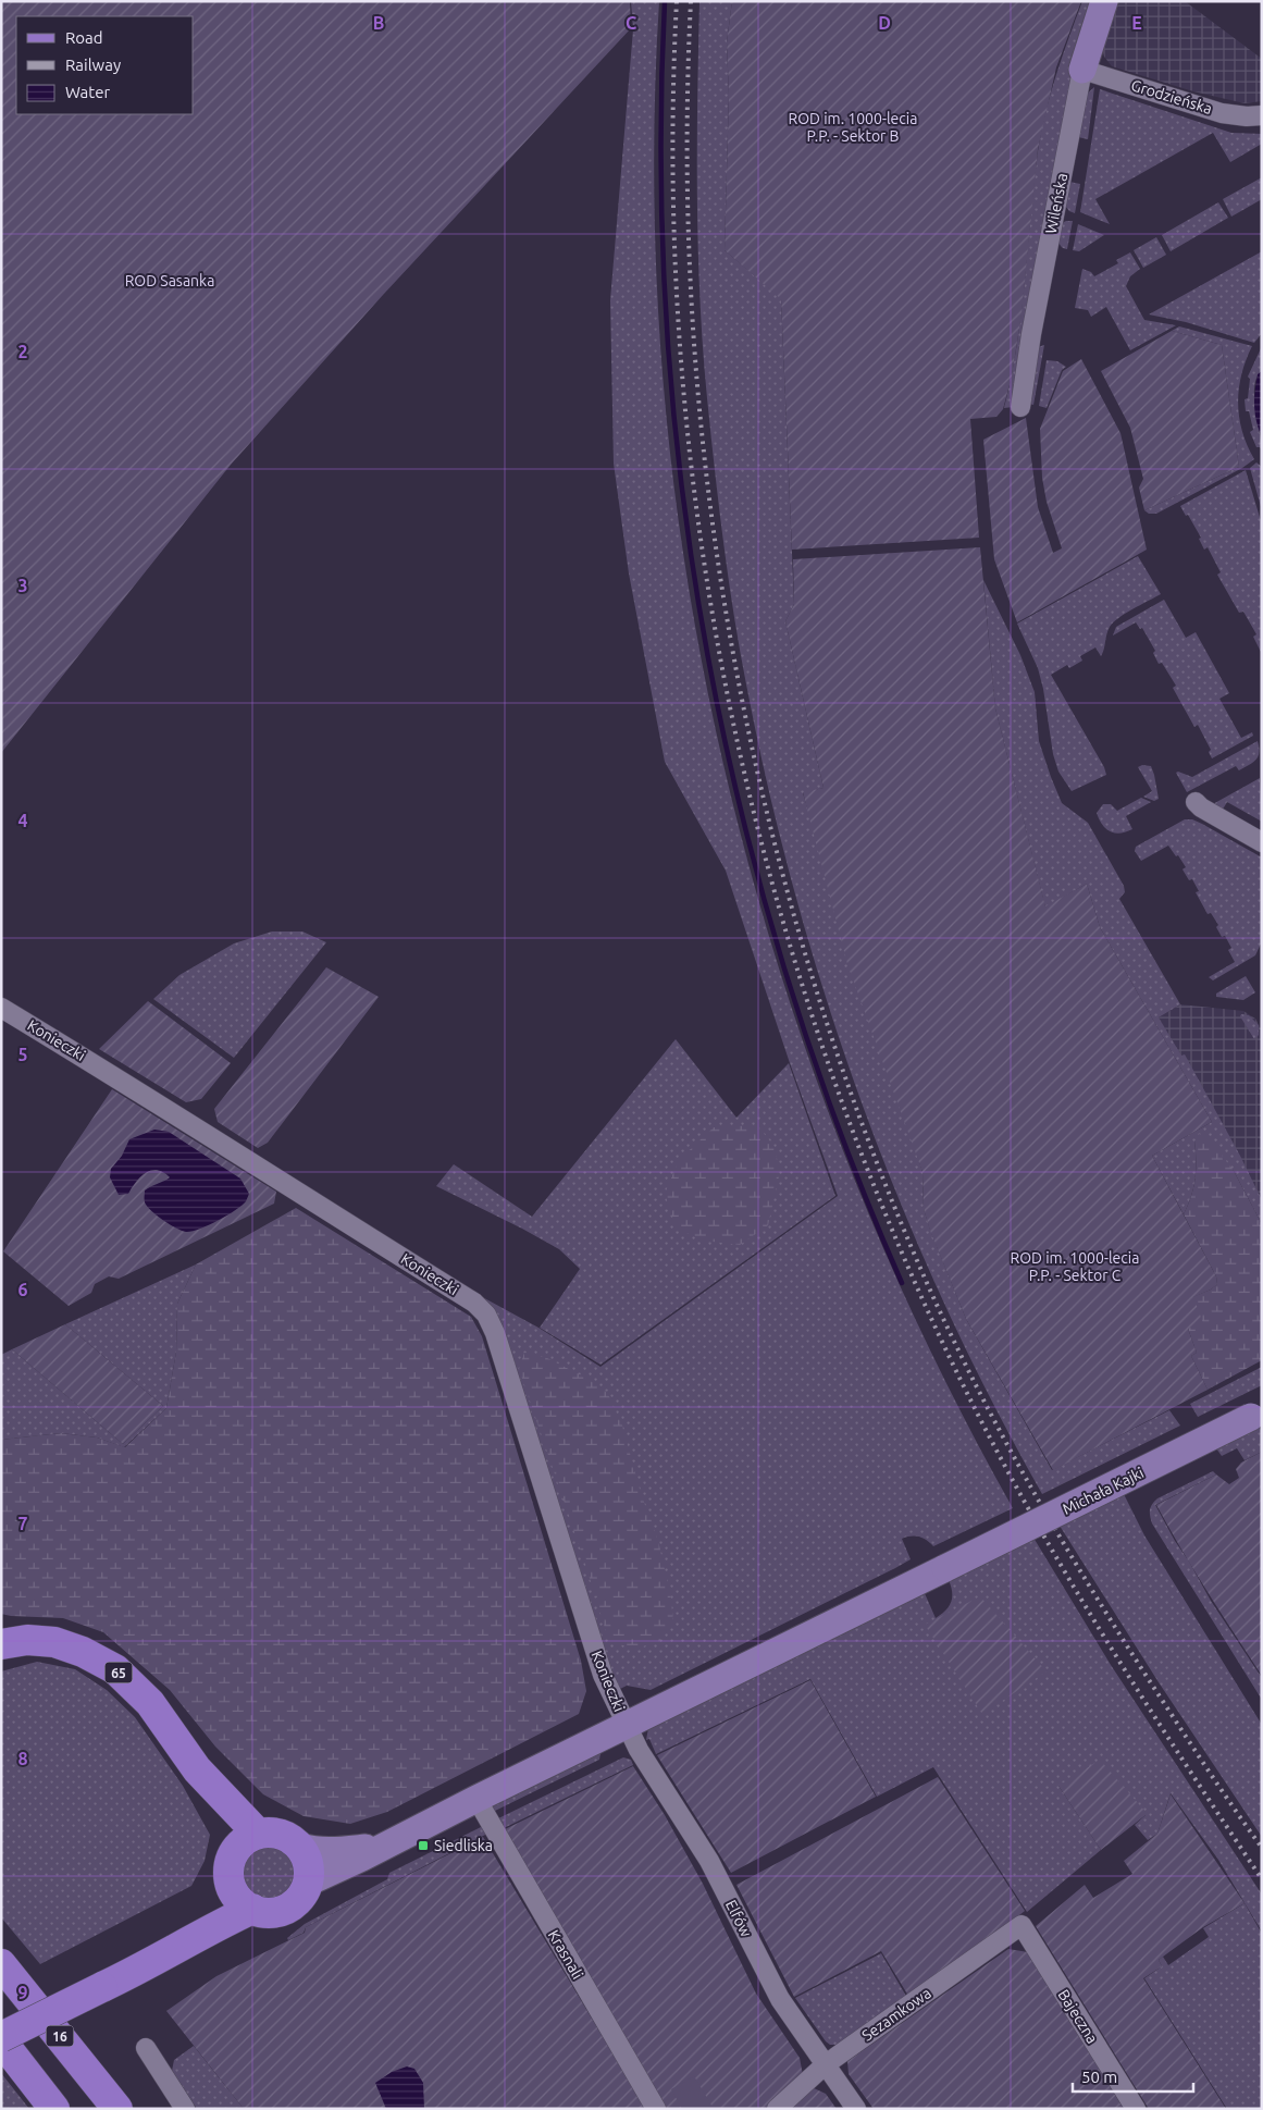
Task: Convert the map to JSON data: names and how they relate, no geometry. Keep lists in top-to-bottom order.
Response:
{
  "streets": {
    "main road": ["65", "16"],
    "street": [
      "Grodzieńska",
      "Wileńska",
      "Konieczki",
      "Michała Kajki",
      "Elfów",
      "Krasnali",
      "Sezamkowa",
      "Bajeczna"
    ]
  },
  "crossings": [
    ["Grodzieńska", "Wileńska"],
    ["Konieczki", "Michała Kajki"],
    ["Konieczki", "Elfów"],
    ["Michała Kajki", "65"],
    ["Michała Kajki", "Elfów"],
    ["Michała Kajki", "Krasnali"],
    ["Elfów", "Sezamkowa"],
    ["Sezamkowa", "Bajeczna"]
  ],
  "parks": ["ROD im. 1000-lecia P.P. - Sektor B", "ROD Sasanka", "ROD im. 1000-lecia P.P. - Sektor C"],
  "places": {
    "transit": ["Siedliska"]
  },
  "legend": ["Road", "Railway", "Water"],
  "scale_bar": "50 m",
  "grid": {
    "columns": [
      "B",
      "C",
      "D",
      "E"
    ],
    "rows": [
      "2",
      "3",
      "4",
      "5",
      "6",
      "7",
      "8",
      "9"
    ]
  }
}
